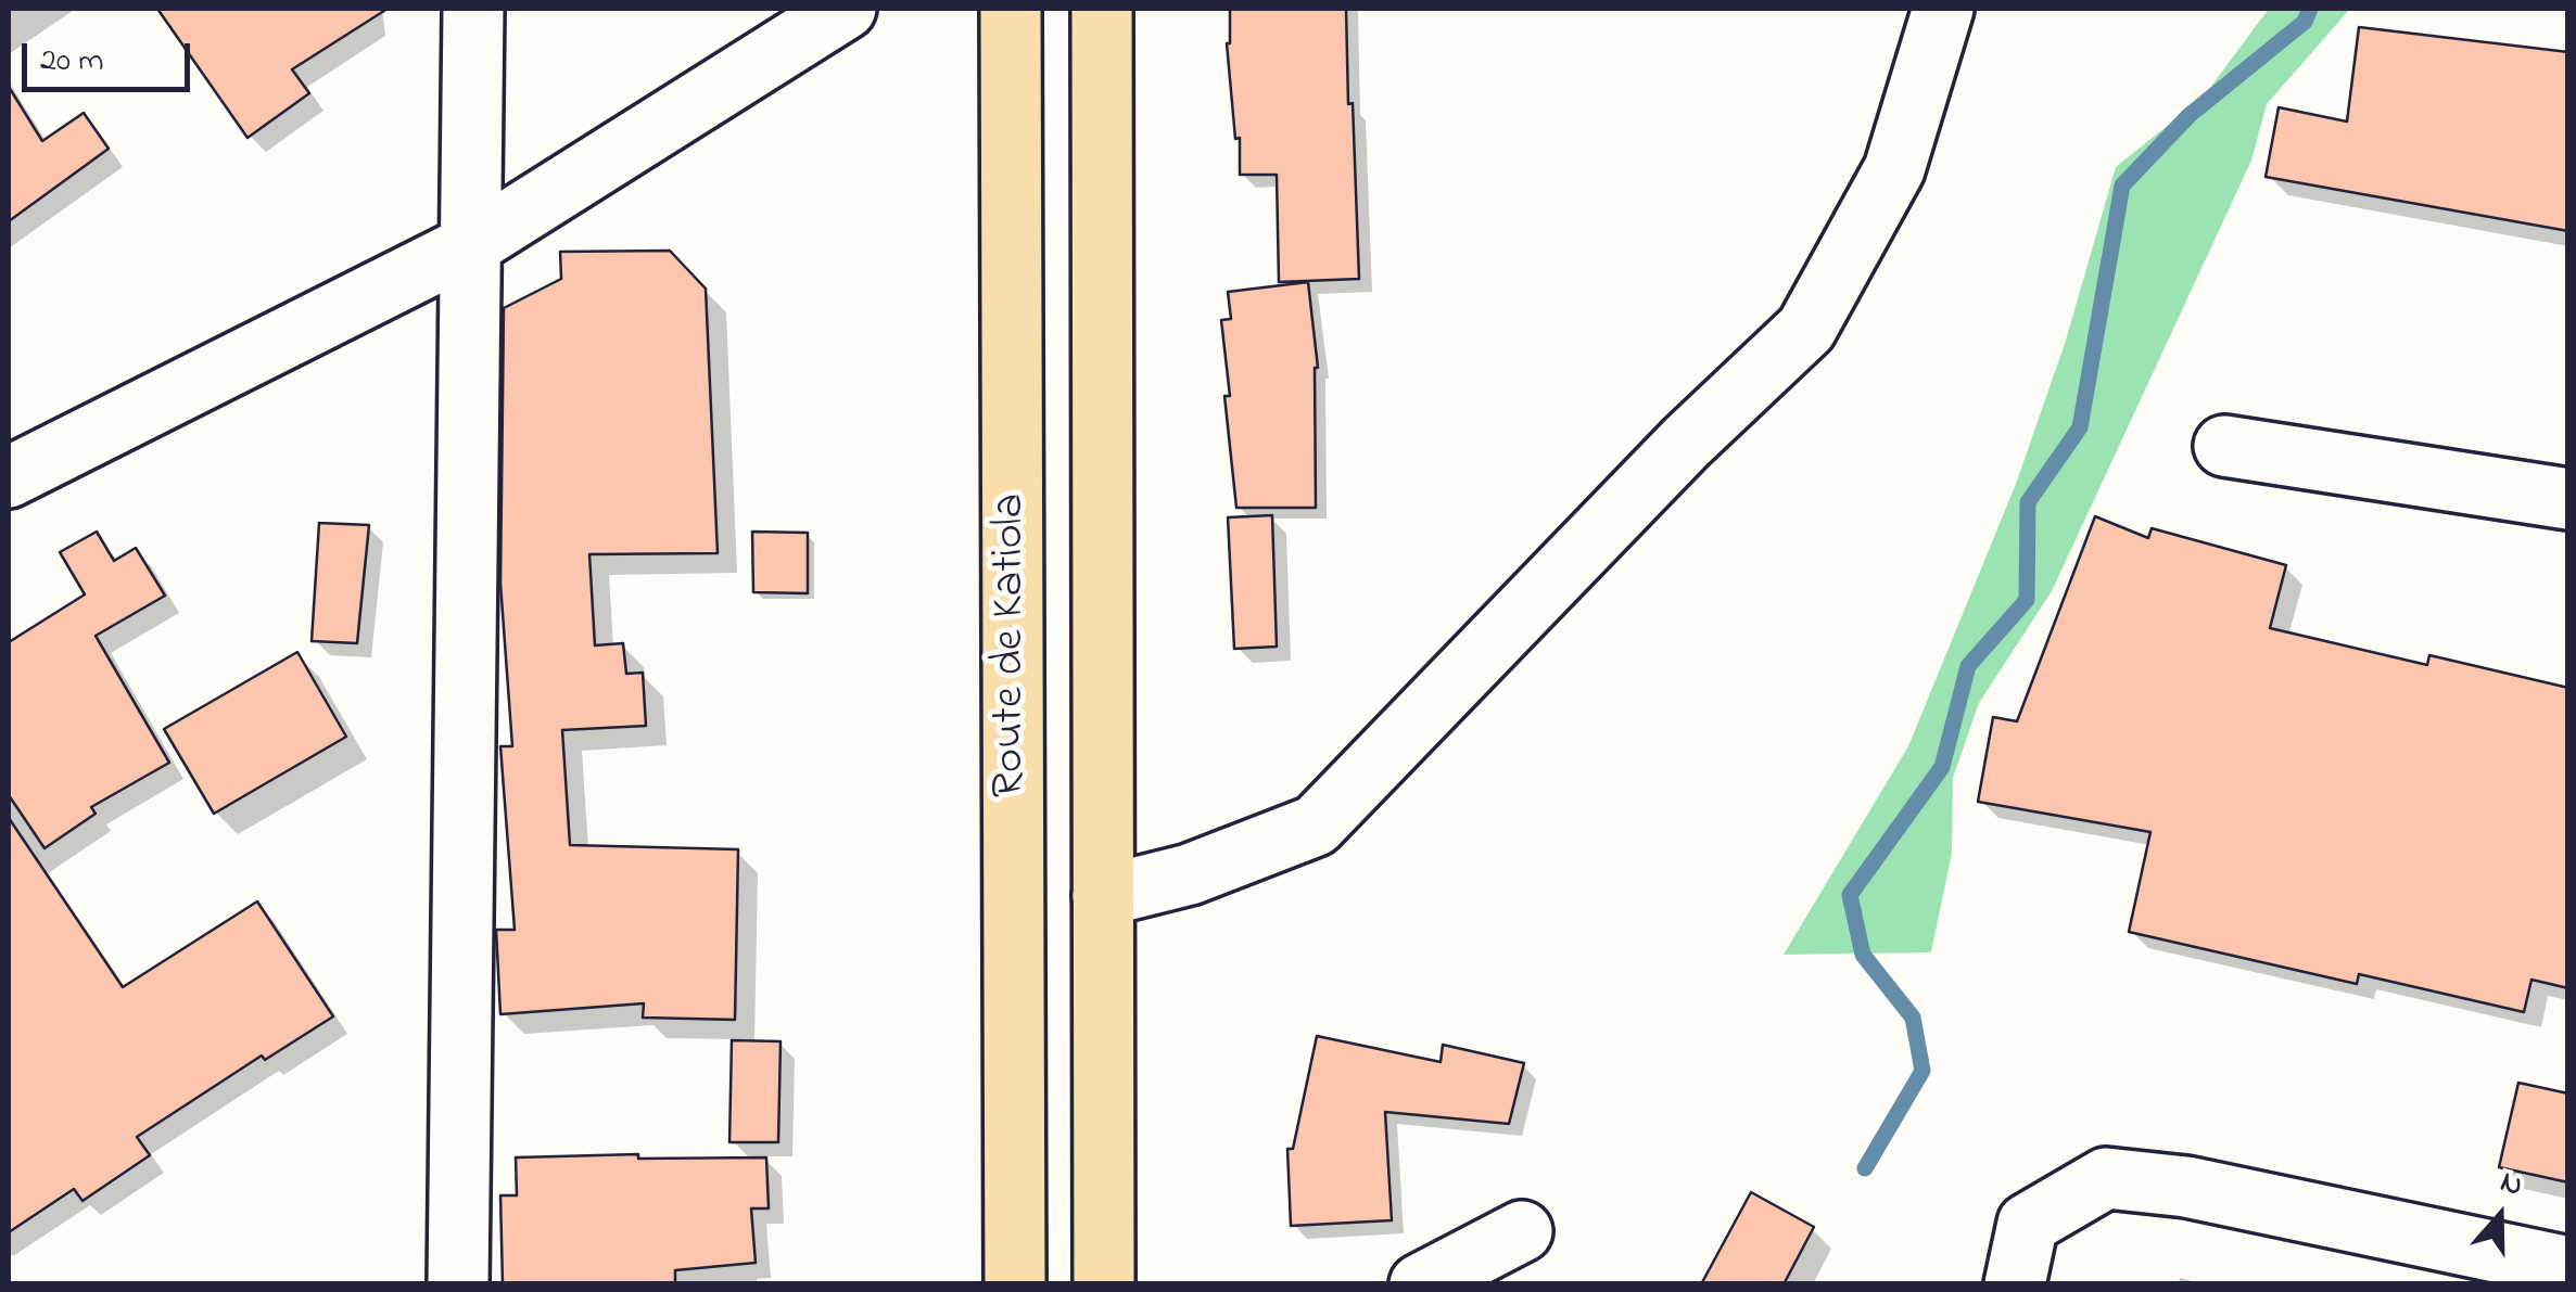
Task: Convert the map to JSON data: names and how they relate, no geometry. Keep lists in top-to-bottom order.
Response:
{
  "streets": {
    "highway": ["Route de Katiola"]
  },
  "scale_bar": "20 m",
  "north": "top"
}
